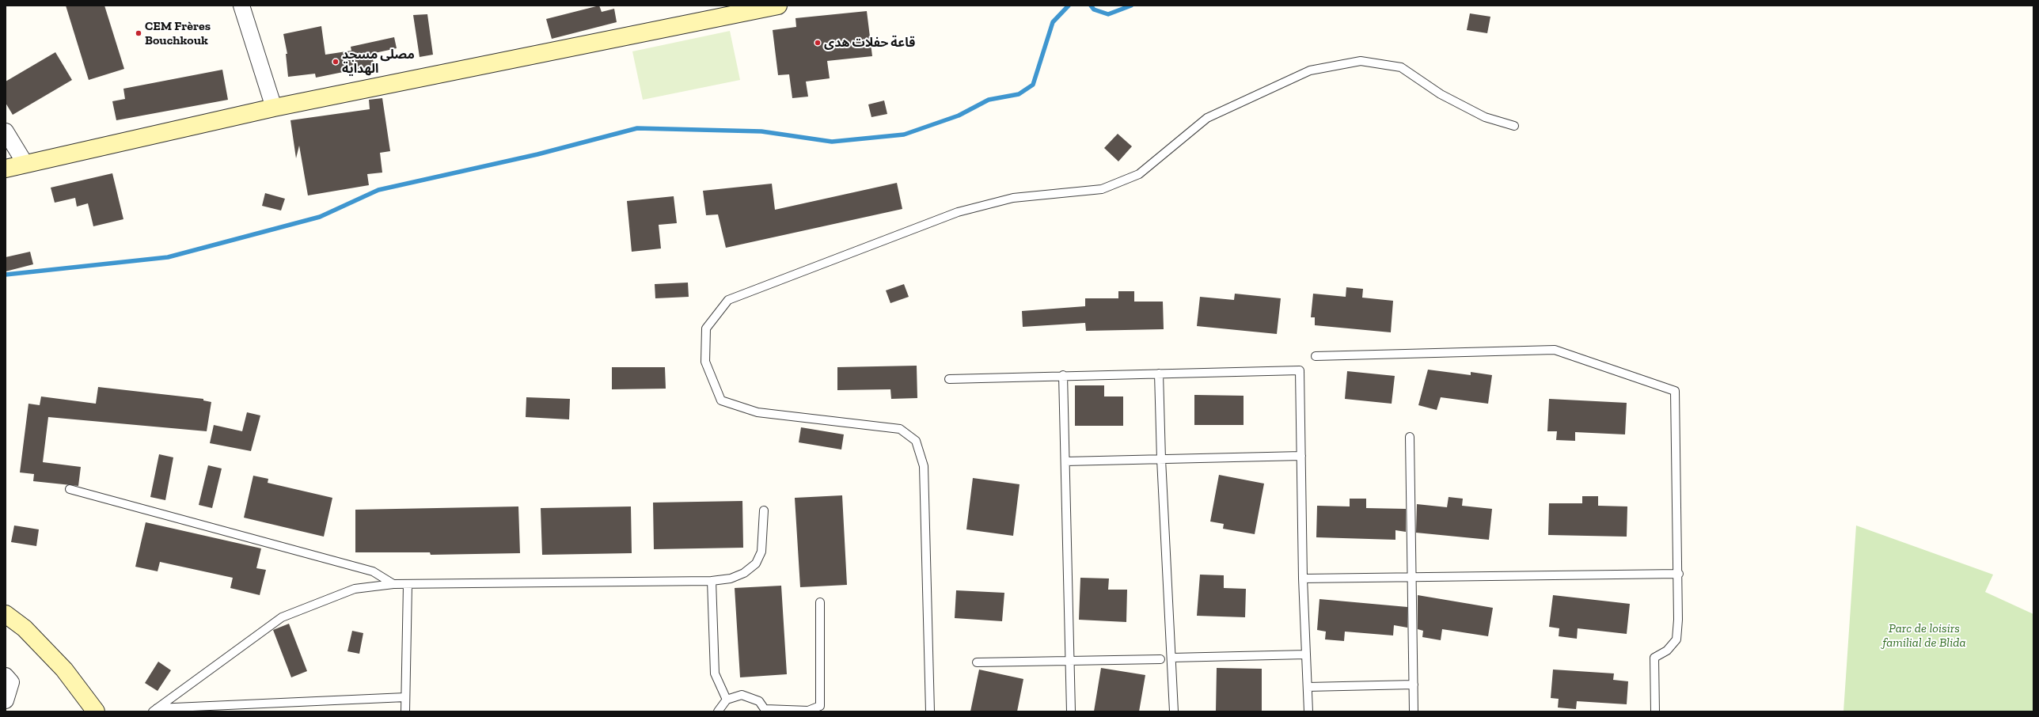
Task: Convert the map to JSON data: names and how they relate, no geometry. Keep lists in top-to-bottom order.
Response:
{
  "parks": ["Parc de loisirs familial de Blida"],
  "places": ["CEM Frères Bouchkouk", "قاعة حفلات هدى", "مصلى مسجد الهداية"]
}
